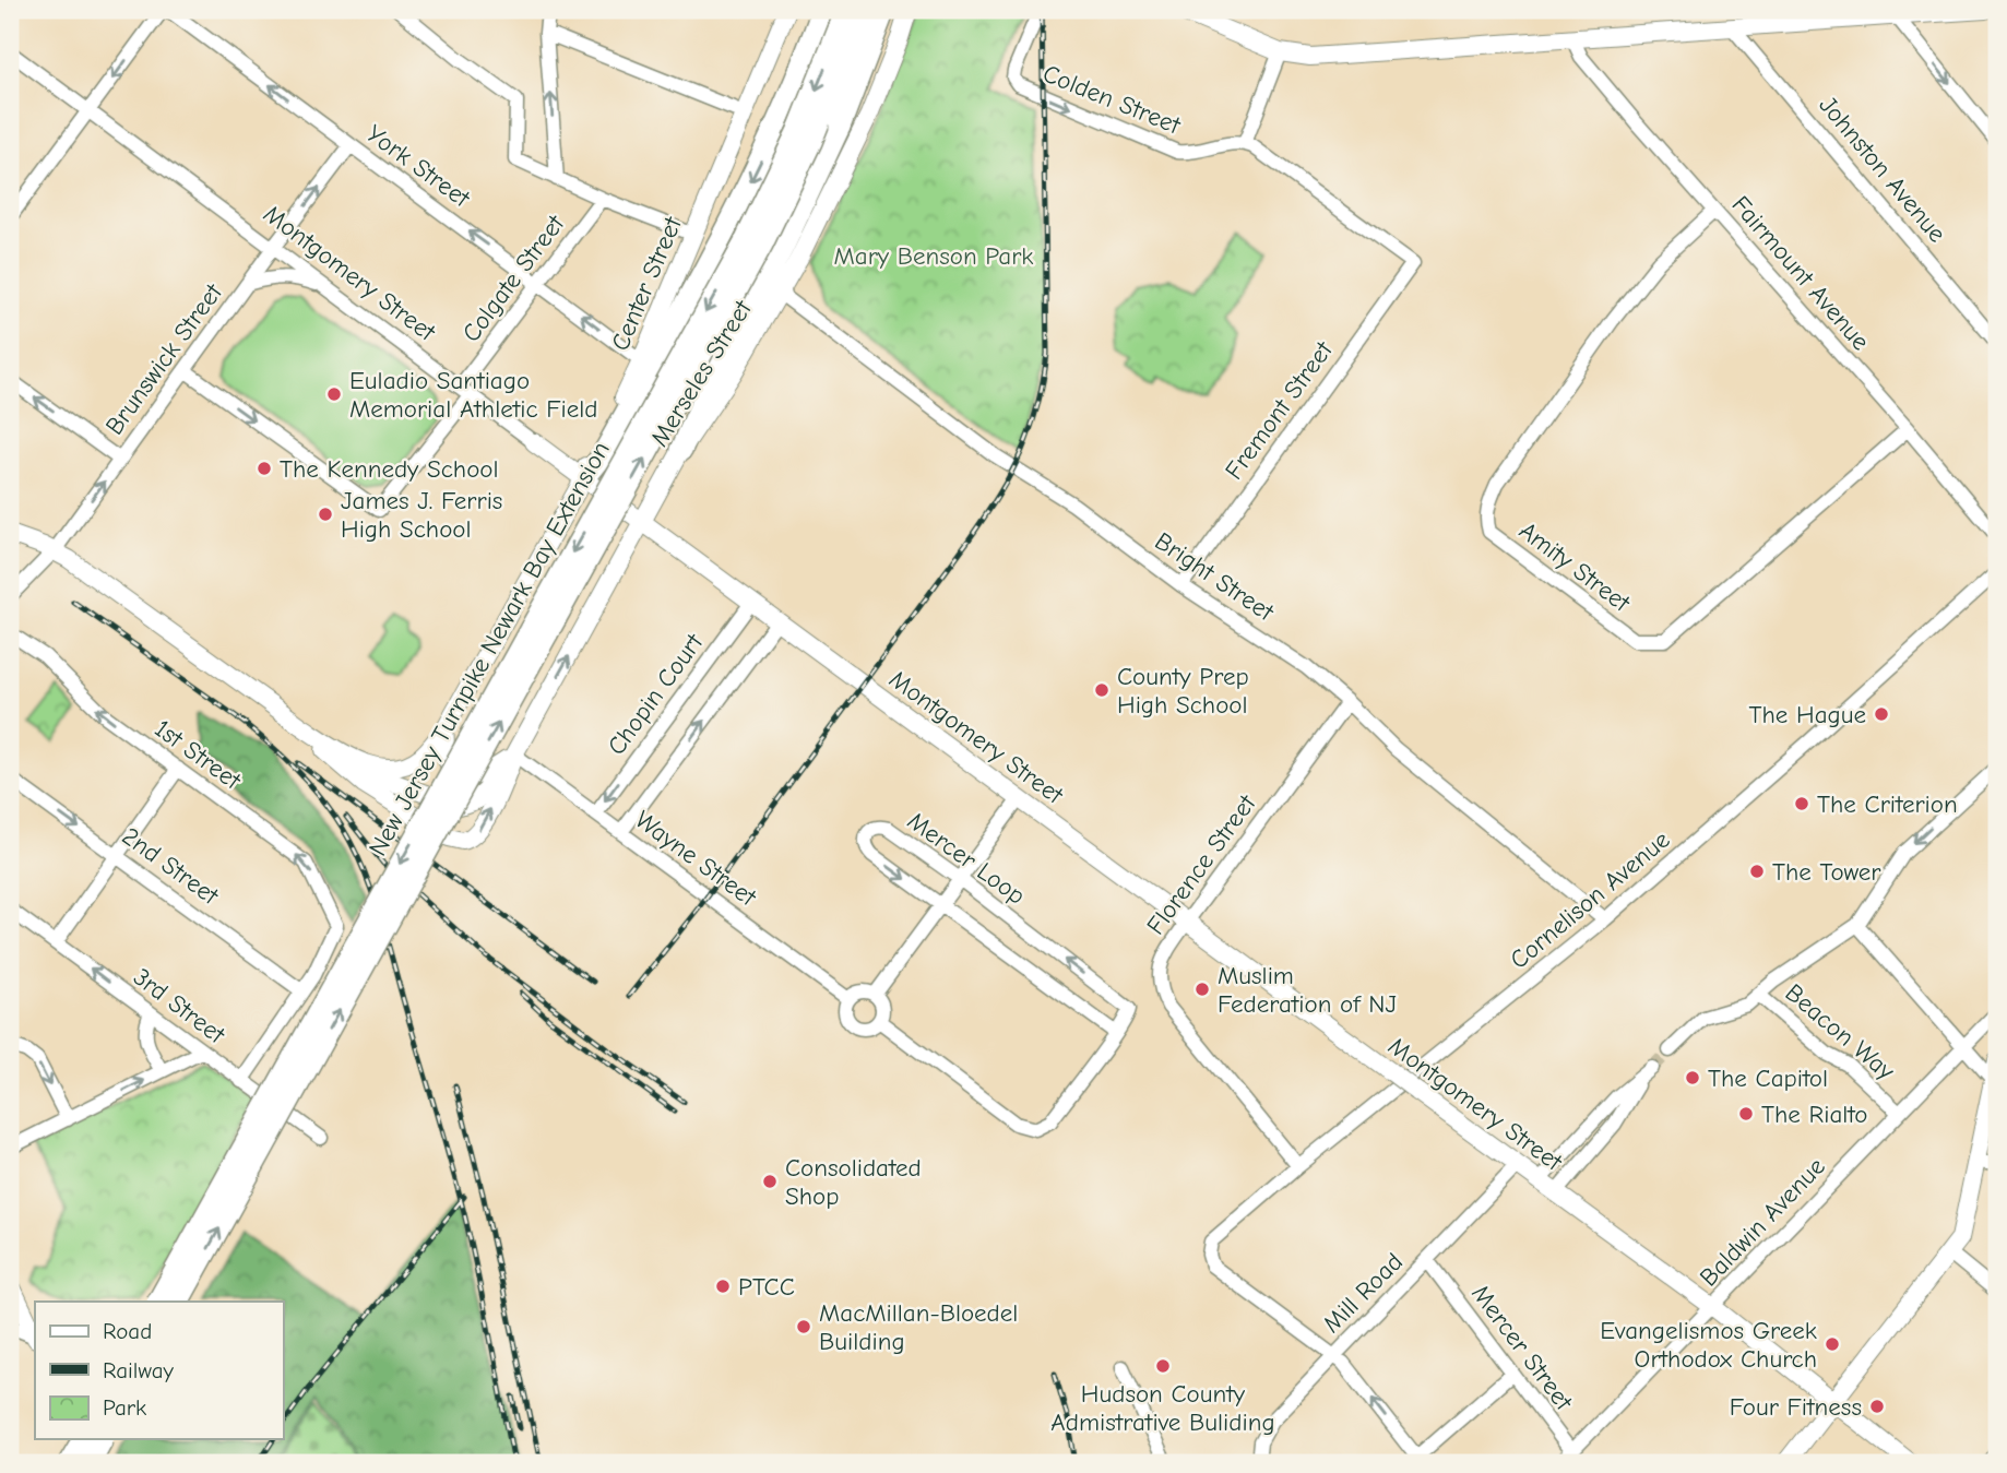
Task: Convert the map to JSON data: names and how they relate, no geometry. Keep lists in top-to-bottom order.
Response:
{
  "streets": {
    "highway": ["New Jersey Turnpike Newark Bay Extension"],
    "main road": ["Montgomery Street", "Center Street", "Merseles Street"],
    "street": [
      "Colden Street",
      "York Street",
      "Johnston Avenue",
      "Fairmount Avenue",
      "Colgate Street",
      "Brunswick Street",
      "Fremont Street",
      "Amity Street",
      "Bright Street",
      "Chopin Court",
      "1st Street",
      "Wayne Street",
      "Mercer Loop",
      "Florence Street",
      "2nd Street",
      "Cornelison Avenue",
      "3rd Street",
      "Beacon Way",
      "Baldwin Avenue",
      "Mill Road",
      "Mercer Street"
    ]
  },
  "crossings": [
    ["Colden Street", "Fremont Street"],
    ["York Street", "Colgate Street"],
    ["York Street", "Center Street"],
    ["York Street", "Brunswick Street"],
    ["Montgomery Street", "Colgate Street"],
    ["Montgomery Street", "Center Street"],
    ["Montgomery Street", "Brunswick Street"],
    ["Montgomery Street", "Merseles Street"],
    ["Montgomery Street", "Chopin Court"],
    ["Montgomery Street", "Florence Street"],
    ["Montgomery Street", "Baldwin Avenue"],
    ["Montgomery Street", "Mill Road"],
    ["Fairmount Avenue", "Amity Street"],
    ["Colgate Street", "Brunswick Street"],
    ["Merseles Street", "Bright Street"],
    ["Merseles Street", "Wayne Street"],
    ["Fremont Street", "Bright Street"],
    ["Bright Street", "Florence Street"],
    ["Bright Street", "Cornelison Avenue"],
    ["Chopin Court", "Wayne Street"],
    ["1st Street", "2nd Street"],
    ["Wayne Street", "Mercer Loop"],
    ["Florence Street", "Cornelison Avenue"],
    ["Cornelison Avenue", "Mill Road"],
    ["Beacon Way", "Baldwin Avenue"],
    ["Baldwin Avenue", "Mercer Street"],
    ["Mill Road", "Mercer Street"]
  ],
  "one_way": [
    "York Street",
    "Brunswick Street",
    "1st Street",
    "2nd Street"
  ],
  "parks": ["Mary Benson Park"],
  "places": [
    "Euladio Santiago Memorial Athletic Field",
    "The Kennedy School",
    "James J. Ferris High School",
    "County Prep High School",
    "The Hague",
    "The Criterion",
    "The Tower",
    "Muslim Federation of NJ",
    "The Capitol",
    "The Rialto",
    "Consolidated Shop",
    "PTCC",
    "MacMillan-Bloedel Building",
    "Evangelismos Greek Orthodox Church",
    "Hudson County Admistrative Buliding",
    "Four Fitness"
  ],
  "legend": ["Road", "Railway", "Park"]
}
